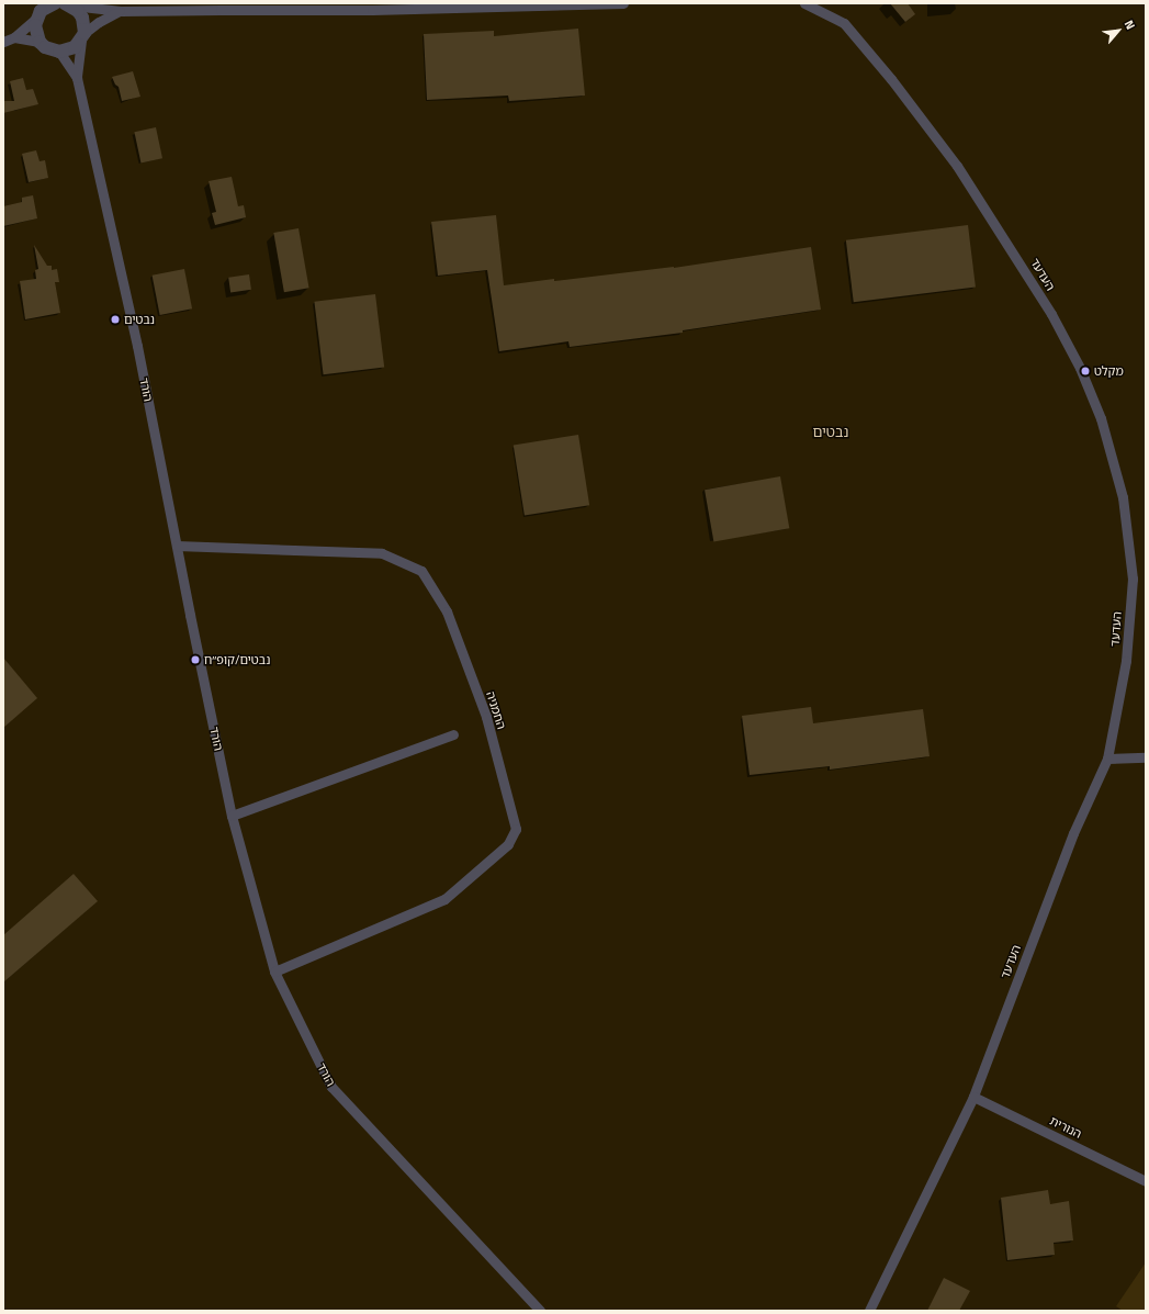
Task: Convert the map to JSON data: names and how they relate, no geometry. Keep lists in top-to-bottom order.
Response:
{
  "streets": {
    "street": [
      "העדעד",
      "הורד",
      "החמניה",
      "הנורית"
    ]
  },
  "crossings": [
    ["העדעד", "הנורית"],
    ["הורד", "החמניה"]
  ],
  "districts": ["נבטים"],
  "places": ["נבטים", "מקלט", "נבטים/קופ״ח"],
  "north": "top right"
}
